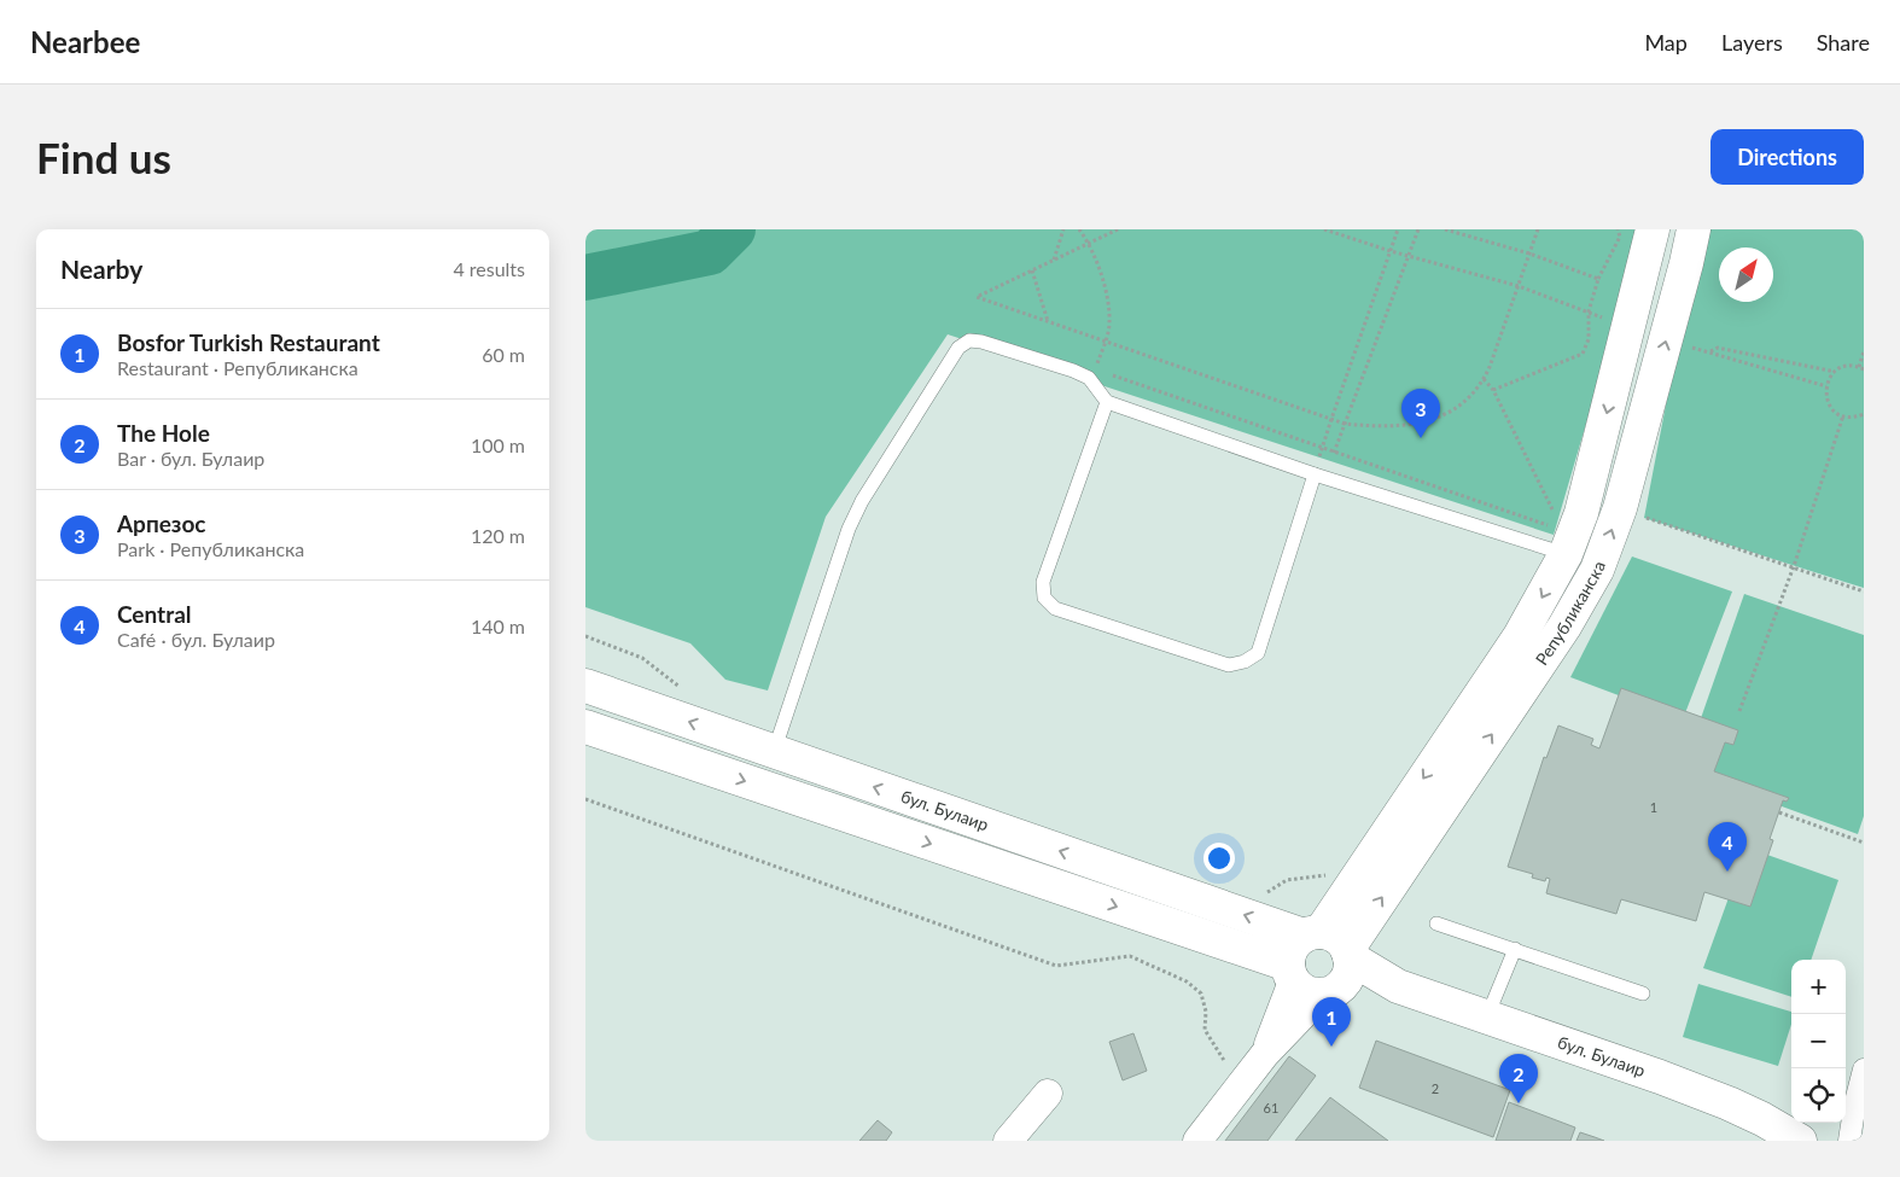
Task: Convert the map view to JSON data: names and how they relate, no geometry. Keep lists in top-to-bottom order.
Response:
{
  "streets": {
    "main road": ["Републиканска", "бул. Булаир"]
  },
  "crossings": [
    ["Републиканска", "бул. Булаир"]
  ],
  "house_numbers": ["1", "2", "61"],
  "north": "top right",
  "page": {
    "header": "Nearbee",
    "nav": ["Map", "Layers", "Share"],
    "buttons": "Directions",
    "title": "Find us",
    "heading": ["Nearby", "4 results"],
    "list": [
      {
        "mark": "1",
        "name": "Bosfor Turkish Restaurant",
        "note": "Restaurant · Републиканска",
        "value": "60 m"
      },
      {
        "mark": "2",
        "name": "The Hole",
        "note": "Bar · бул. Булаир",
        "value": "100 m"
      },
      {
        "mark": "3",
        "name": "Арпезос",
        "note": "Park · Републиканска",
        "value": "120 m"
      },
      {
        "mark": "4",
        "name": "Central",
        "note": "Café · бул. Булаир",
        "value": "140 m"
      }
    ],
    "pins": [
      "3",
      "4",
      "1",
      "2"
    ],
    "map_buttons": ["+", "−"]
  }
}
